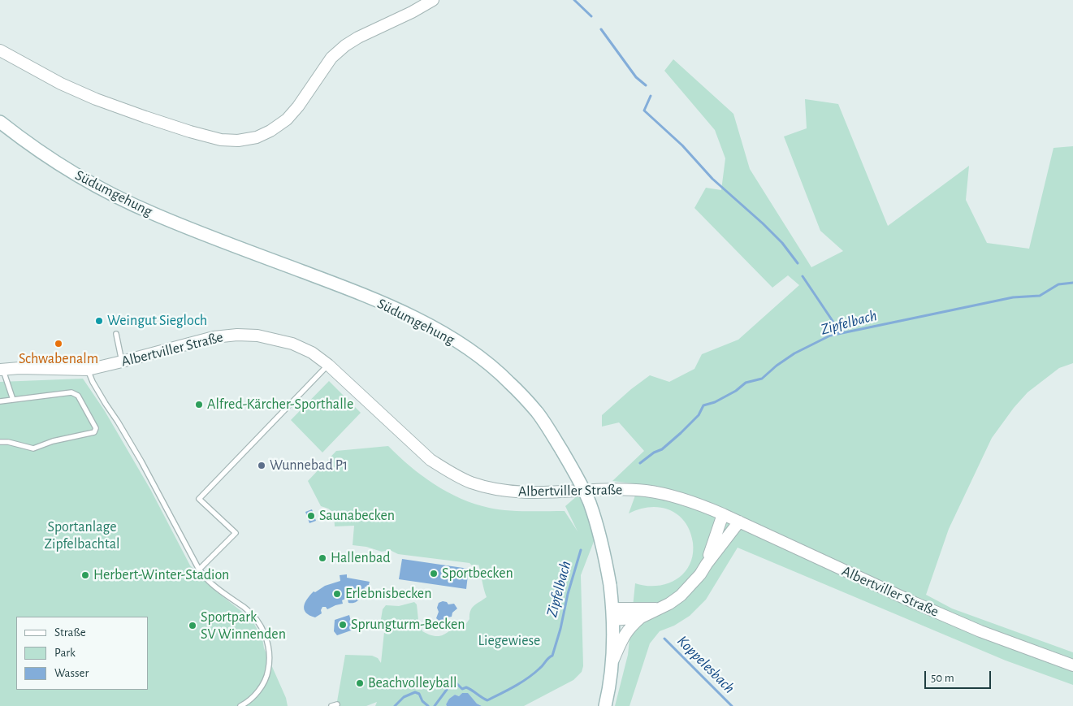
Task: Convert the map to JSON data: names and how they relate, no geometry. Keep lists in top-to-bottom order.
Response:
{
  "streets": {
    "main road": ["Südumgehung"],
    "street": ["Albertviller Straße"]
  },
  "water": ["Zipfelbach", "Koppelesbach"],
  "parks": ["Sportanlage Zipfelbachtal", "Liegewiese"],
  "places": [
    "Weingut Siegloch",
    "Schwabenalm",
    "Alfred-Kärcher-Sporthalle",
    "Wunnebad P1",
    "Saunabecken",
    "Hallenbad",
    "Sportbecken",
    "Herbert-Winter-Stadion",
    "Erlebnisbecken",
    "Sprungturm-Becken",
    "Sportpark SV Winnenden",
    "Beachvolleyball"
  ],
  "legend": ["Straße", "Park", "Wasser"],
  "scale_bar": "50 m"
}
